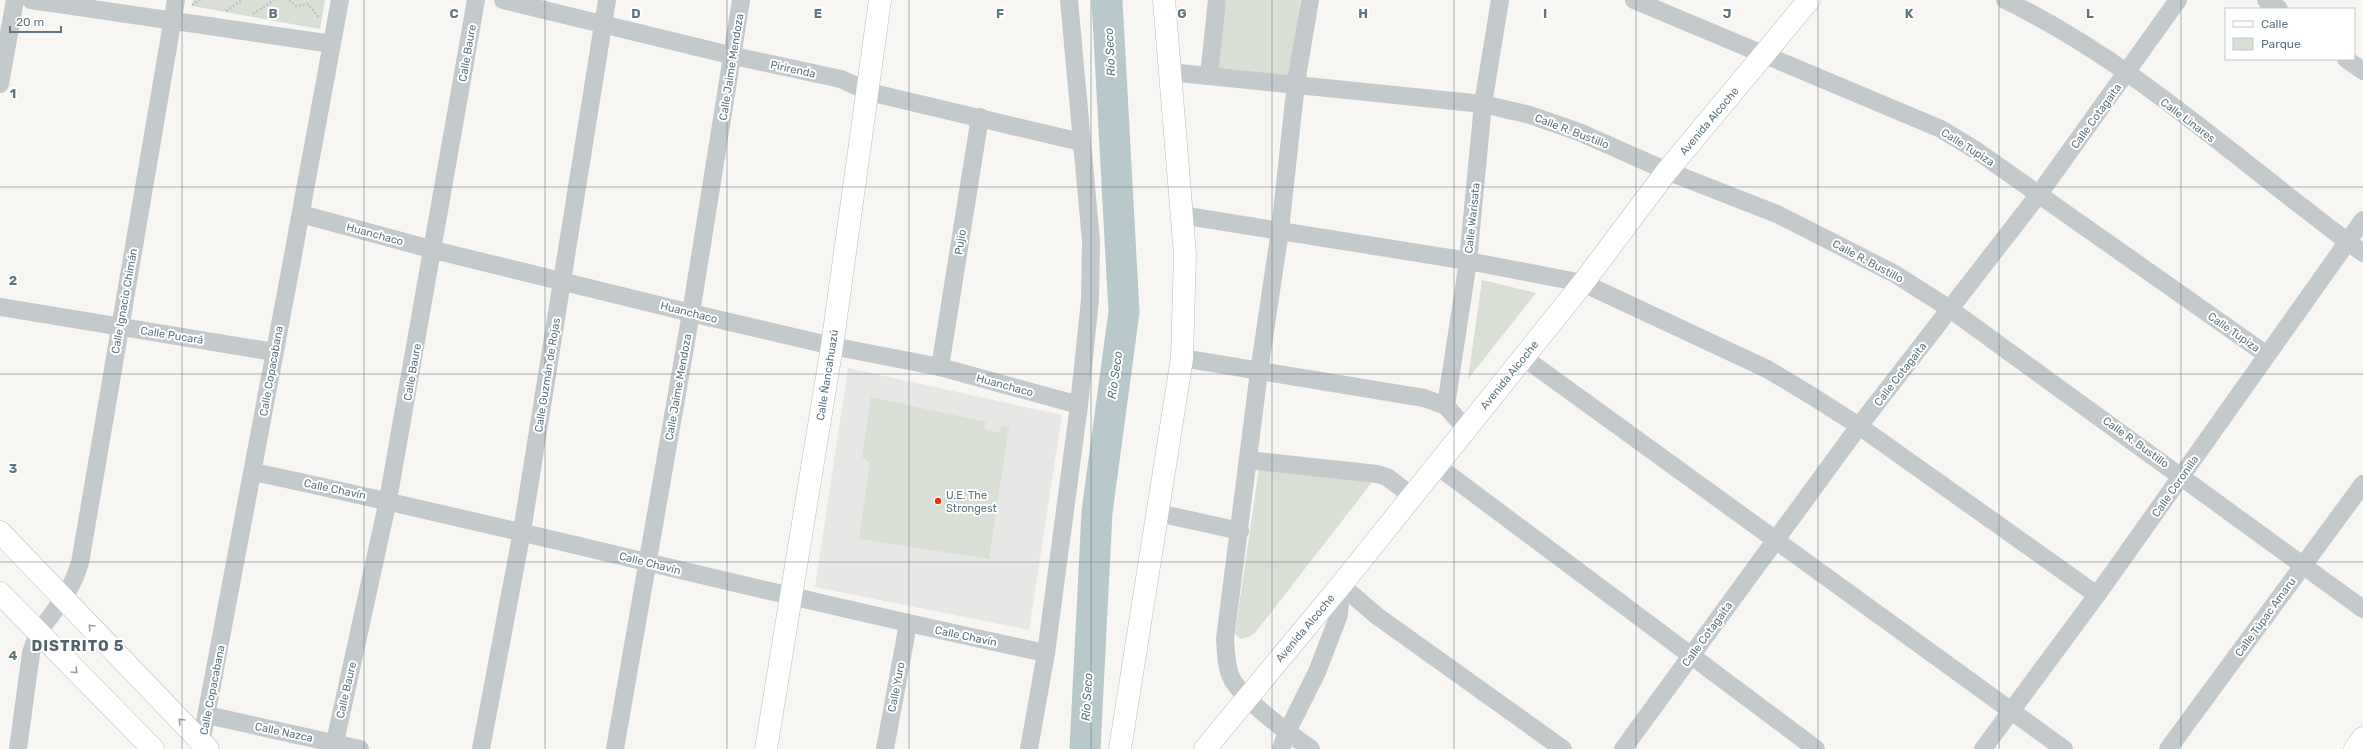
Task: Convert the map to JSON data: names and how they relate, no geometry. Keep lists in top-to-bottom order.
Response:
{
  "streets": {
    "street": [
      "Calle Baure",
      "Calle Jaime Mendoza",
      "Pirirenda",
      "Calle Cotagaita",
      "Calle Linares",
      "Avenida Alcoche",
      "Calle R. Bustillo",
      "Calle Tupiza",
      "Calle Warisata",
      "Huanchaco",
      "Pujio",
      "Calle Ignacio Chimán",
      "Calle Pucará",
      "Calle Copacabana",
      "Calle Guzmán de Rojas",
      "Calle Ñancahuazú",
      "Calle Coronilla",
      "Calle Chavín",
      "Calle Túpac Amaru",
      "Calle Yuro",
      "Calle Nazca"
    ]
  },
  "crossings": [
    ["Calle Baure", "Huanchaco"],
    ["Calle Baure", "Calle Chavín"],
    ["Calle Baure", "Calle Nazca"],
    ["Calle Jaime Mendoza", "Pirirenda"],
    ["Calle Jaime Mendoza", "Huanchaco"],
    ["Calle Jaime Mendoza", "Calle Chavín"],
    ["Pirirenda", "Pujio"],
    ["Pirirenda", "Calle Guzmán de Rojas"],
    ["Pirirenda", "Calle Ñancahuazú"],
    ["Calle Cotagaita", "Calle Linares"],
    ["Calle Cotagaita", "Calle R. Bustillo"],
    ["Calle Cotagaita", "Calle Tupiza"],
    ["Calle Linares", "Calle Coronilla"],
    ["Avenida Alcoche", "Calle R. Bustillo"],
    ["Avenida Alcoche", "Calle Tupiza"],
    ["Calle R. Bustillo", "Calle Warisata"],
    ["Calle R. Bustillo", "Calle Coronilla"],
    ["Calle R. Bustillo", "Calle Túpac Amaru"],
    ["Calle Tupiza", "Calle Coronilla"],
    ["Huanchaco", "Pujio"],
    ["Huanchaco", "Calle Copacabana"],
    ["Huanchaco", "Calle Guzmán de Rojas"],
    ["Huanchaco", "Calle Ñancahuazú"],
    ["Calle Ignacio Chimán", "Calle Pucará"],
    ["Calle Pucará", "Calle Copacabana"],
    ["Calle Copacabana", "Calle Chavín"],
    ["Calle Copacabana", "Calle Nazca"],
    ["Calle Guzmán de Rojas", "Calle Chavín"],
    ["Calle Ñancahuazú", "Calle Chavín"],
    ["Calle Chavín", "Calle Yuro"]
  ],
  "districts": ["DISTRITO 5"],
  "water": ["Río Seco"],
  "places": ["U.E. The Strongest"],
  "legend": ["Calle", "Parque"],
  "scale_bar": "20 m",
  "grid": {
    "columns": [
      "B",
      "C",
      "D",
      "E",
      "F",
      "G",
      "H",
      "I",
      "J",
      "K",
      "L"
    ],
    "rows": [
      "1",
      "2",
      "3",
      "4"
    ]
  }
}
